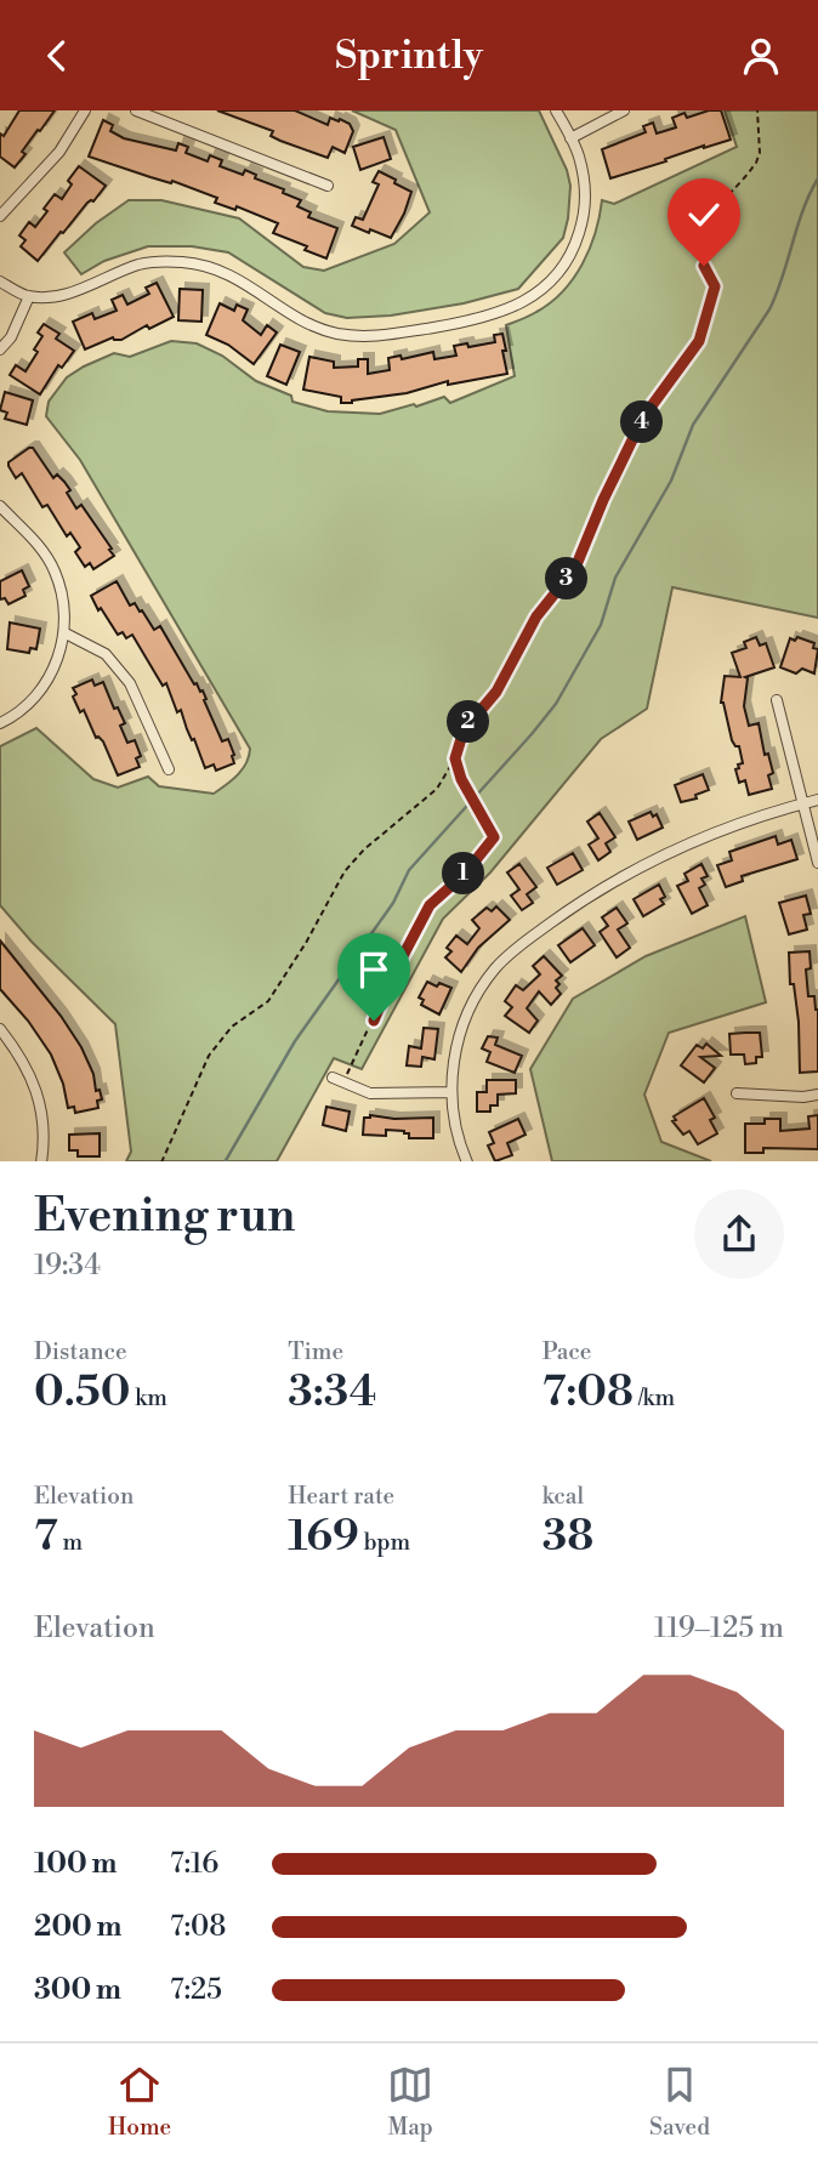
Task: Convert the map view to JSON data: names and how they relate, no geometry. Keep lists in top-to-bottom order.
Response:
{
  "page": {
    "header": "Sprintly",
    "pins": [
      "4",
      "3",
      "2",
      "1"
    ],
    "heading": ["Evening run", "19:34"],
    "stats": [
      ["Distance", "0.50 km"],
      ["Time", "3:34"],
      ["Pace", "7:08 /km"],
      ["Elevation", "7 m"],
      ["Heart rate", "169 bpm"],
      ["kcal", "38"]
    ],
    "chart": ["Elevation", "119–125 m"],
    "list": [
      {
        "name": "100 m",
        "note": "7:16"
      },
      {
        "name": "200 m",
        "note": "7:08"
      },
      {
        "name": "300 m",
        "note": "7:25"
      }
    ],
    "tabs": ["Home", "Map", "Saved"]
  }
}
